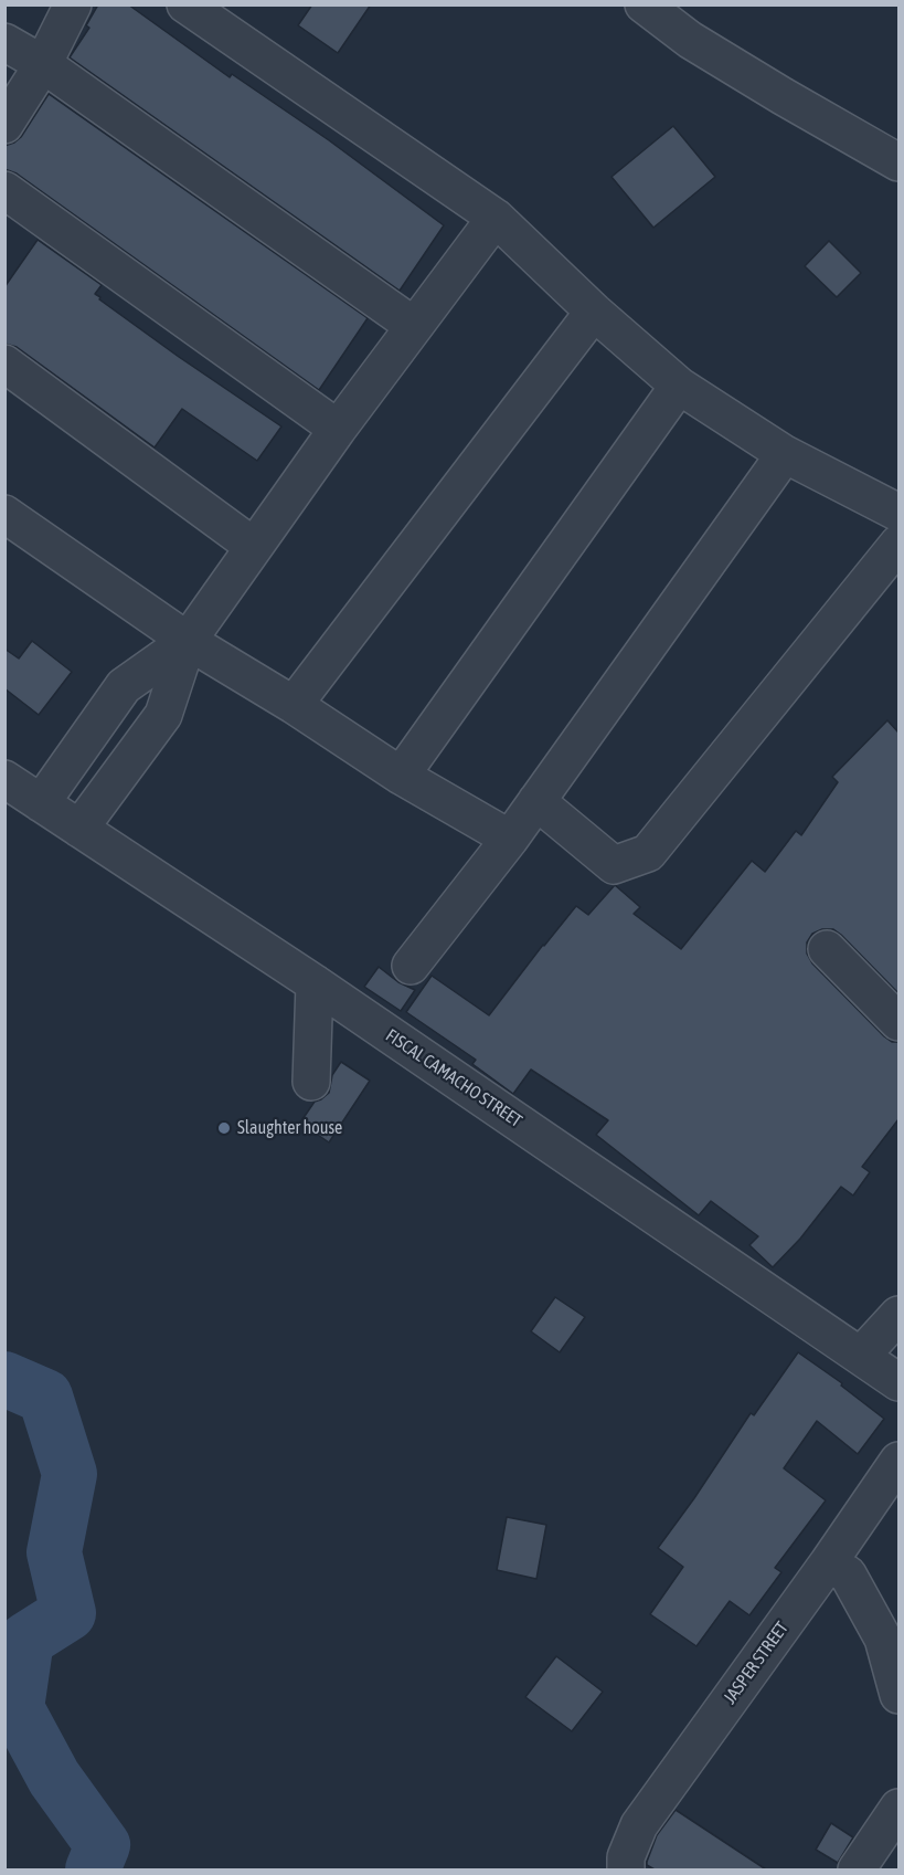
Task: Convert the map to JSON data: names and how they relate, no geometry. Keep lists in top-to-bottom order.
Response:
{
  "streets": {
    "street": ["FISCAL CAMACHO STREET", "JASPER STREET"]
  },
  "places": ["Slaughter house"]
}
